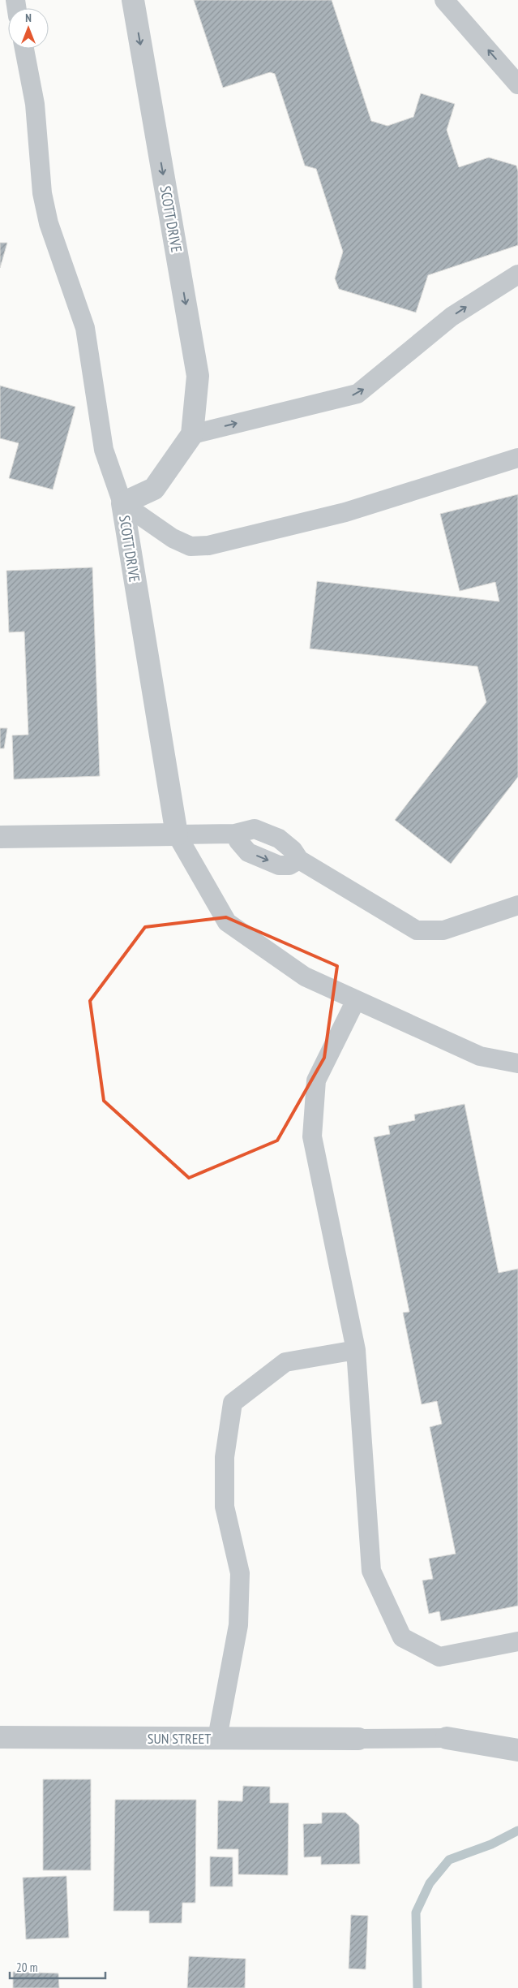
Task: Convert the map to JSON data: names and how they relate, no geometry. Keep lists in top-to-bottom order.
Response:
{
  "streets": {
    "street": ["SCOTT DRIVE", "SUN STREET"]
  },
  "one_way": ["SCOTT DRIVE"],
  "scale_bar": "20 m",
  "north": "top"
}
